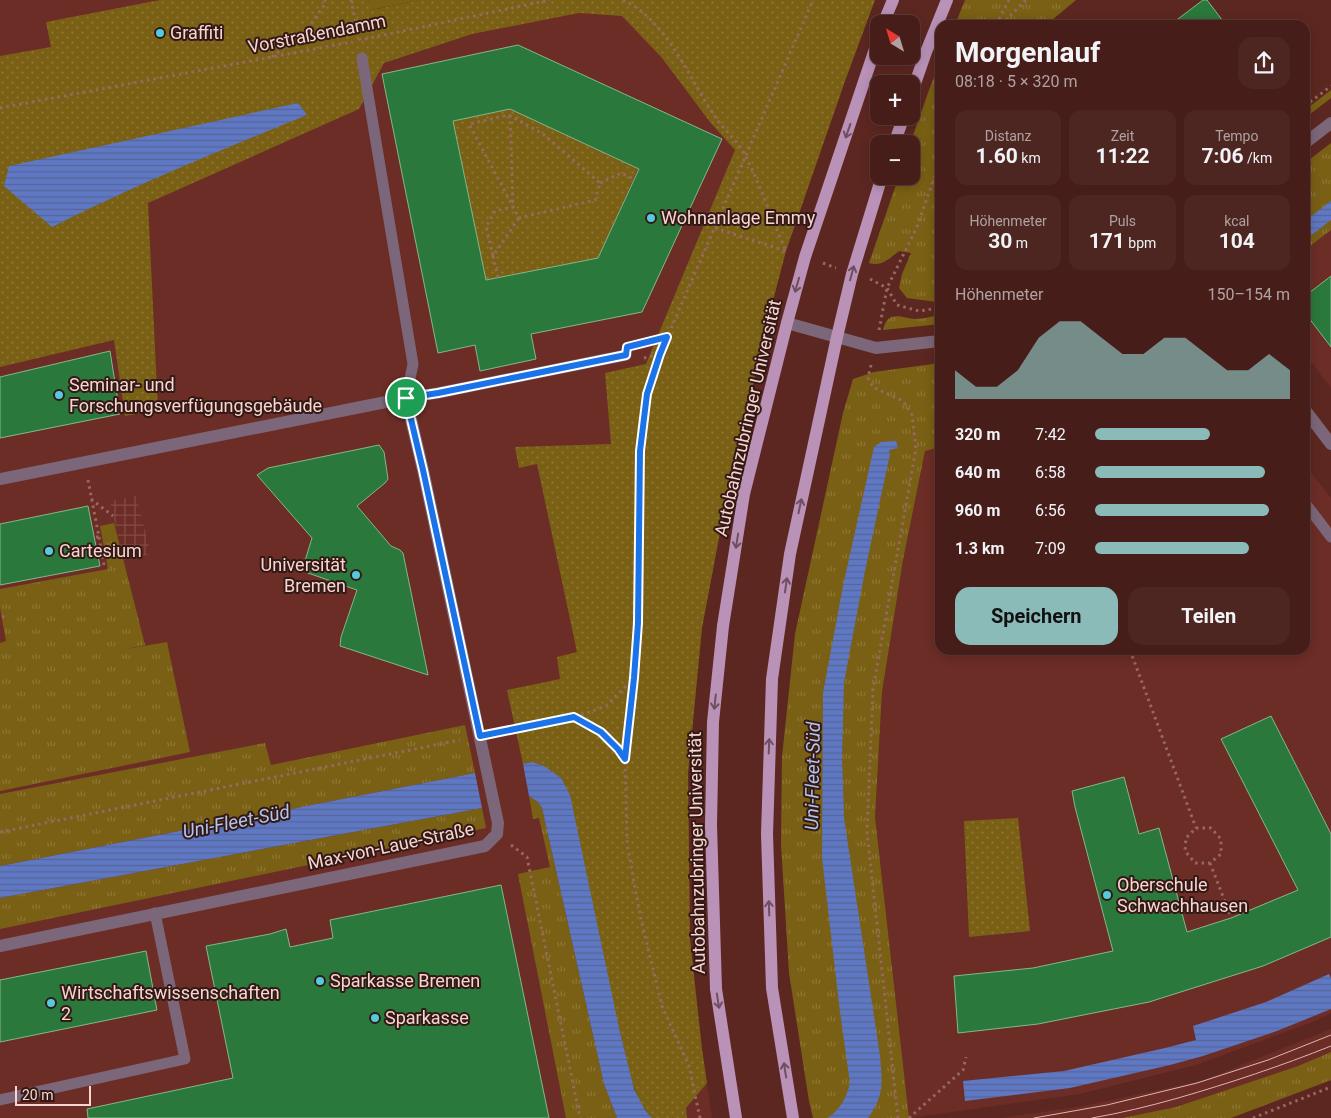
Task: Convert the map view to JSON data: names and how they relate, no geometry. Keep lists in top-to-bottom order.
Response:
{
  "streets": {
    "main road": ["Autobahnzubringer Universität"],
    "street": ["Max-von-Laue-Straße"],
    "path": ["Vorstraßendamm"]
  },
  "water": ["Uni-Fleet-Süd"],
  "places": [
    "Graffiti",
    "Wohnanlage Emmy",
    "Seminar- und Forschungsverfügungsgebäude",
    "Cartesium",
    "Universität Bremen",
    "Oberschule Schwachhausen",
    "Sparkasse Bremen",
    "Wirtschaftswissenschaften 2",
    "Sparkasse"
  ],
  "scale_bar": "20 m",
  "north": "top left",
  "page": {
    "map_buttons": ["+", "−"],
    "heading": ["Morgenlauf", "08:18 · 5 × 320 m"],
    "stats": [
      ["Distanz", "1.60 km"],
      ["Zeit", "11:22"],
      ["Tempo", "7:06 /km"],
      ["Höhenmeter", "30 m"],
      ["Puls", "171 bpm"],
      ["kcal", "104"]
    ],
    "chart": ["Höhenmeter", "150–154 m"],
    "list": [
      {
        "name": "320 m",
        "note": "7:42"
      },
      {
        "name": "640 m",
        "note": "6:58"
      },
      {
        "name": "960 m",
        "note": "6:56"
      },
      {
        "name": "1.3 km",
        "note": "7:09"
      }
    ],
    "buttons": ["Speichern", "Teilen"],
    "scale": "20 m"
  }
}
